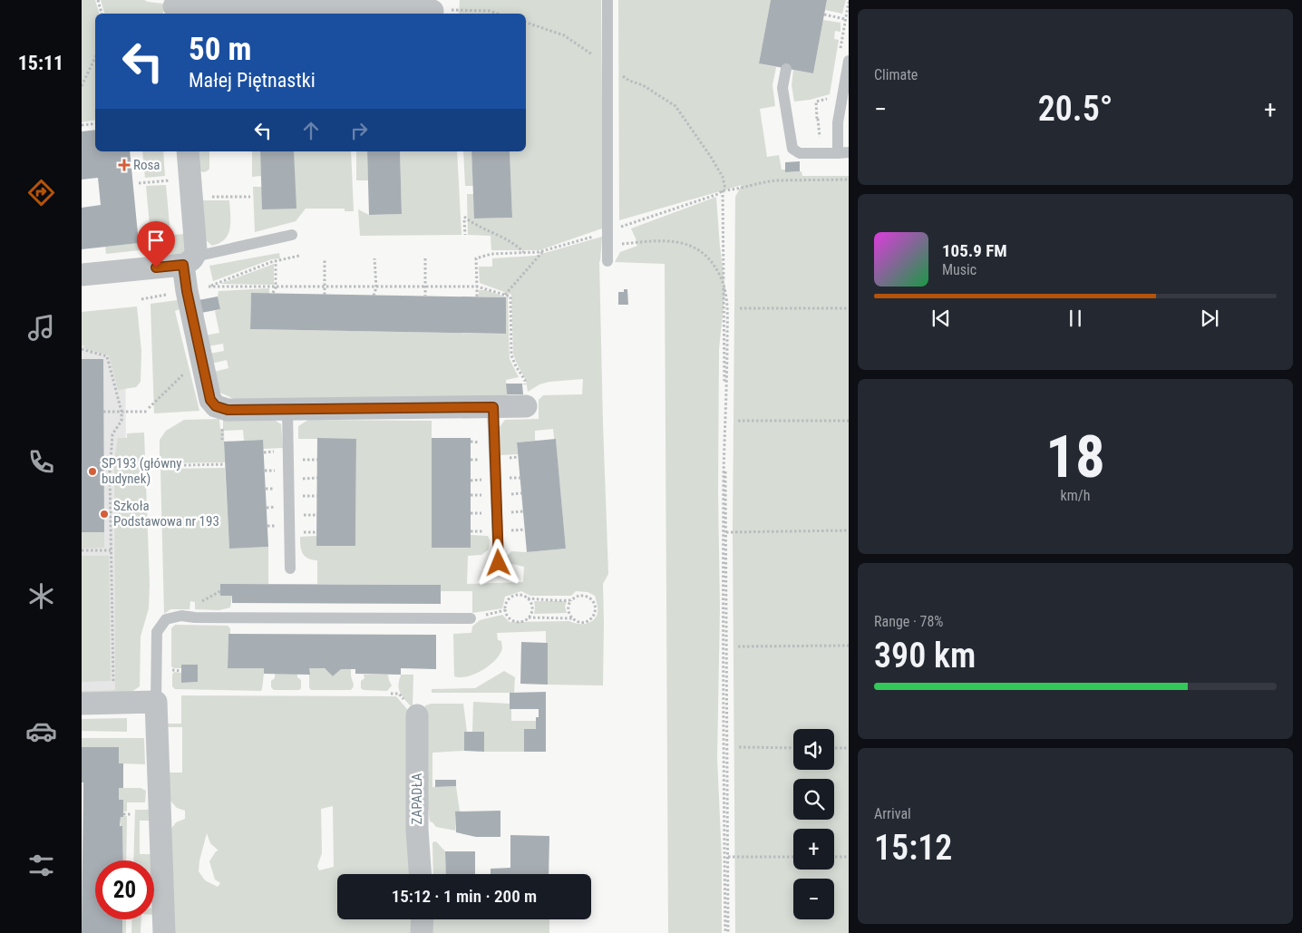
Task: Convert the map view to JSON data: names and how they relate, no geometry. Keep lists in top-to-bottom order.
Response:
{
  "streets": {
    "street": ["ZAPADŁA"]
  },
  "places": {
    "health": ["Rosa"],
    "other": ["SP193 (główny budynek)", "Szkoła Podstawowa nr 193"]
  },
  "page": {
    "tabs": "15:11",
    "tile": [
      "Climate",
      ["18", "km/h"],
      ["Range · 78%", "390 km"],
      ["Arrival", "15:12"]
    ],
    "turn": ["50 m", "Małej Piętnastki"],
    "heat": ["−", "20.5°", "+"],
    "song": ["105.9 FM", "Music"],
    "map_buttons": ["+", "−"],
    "limit": "20",
    "trip": "15:12 · 1 min · 200 m"
  }
}
